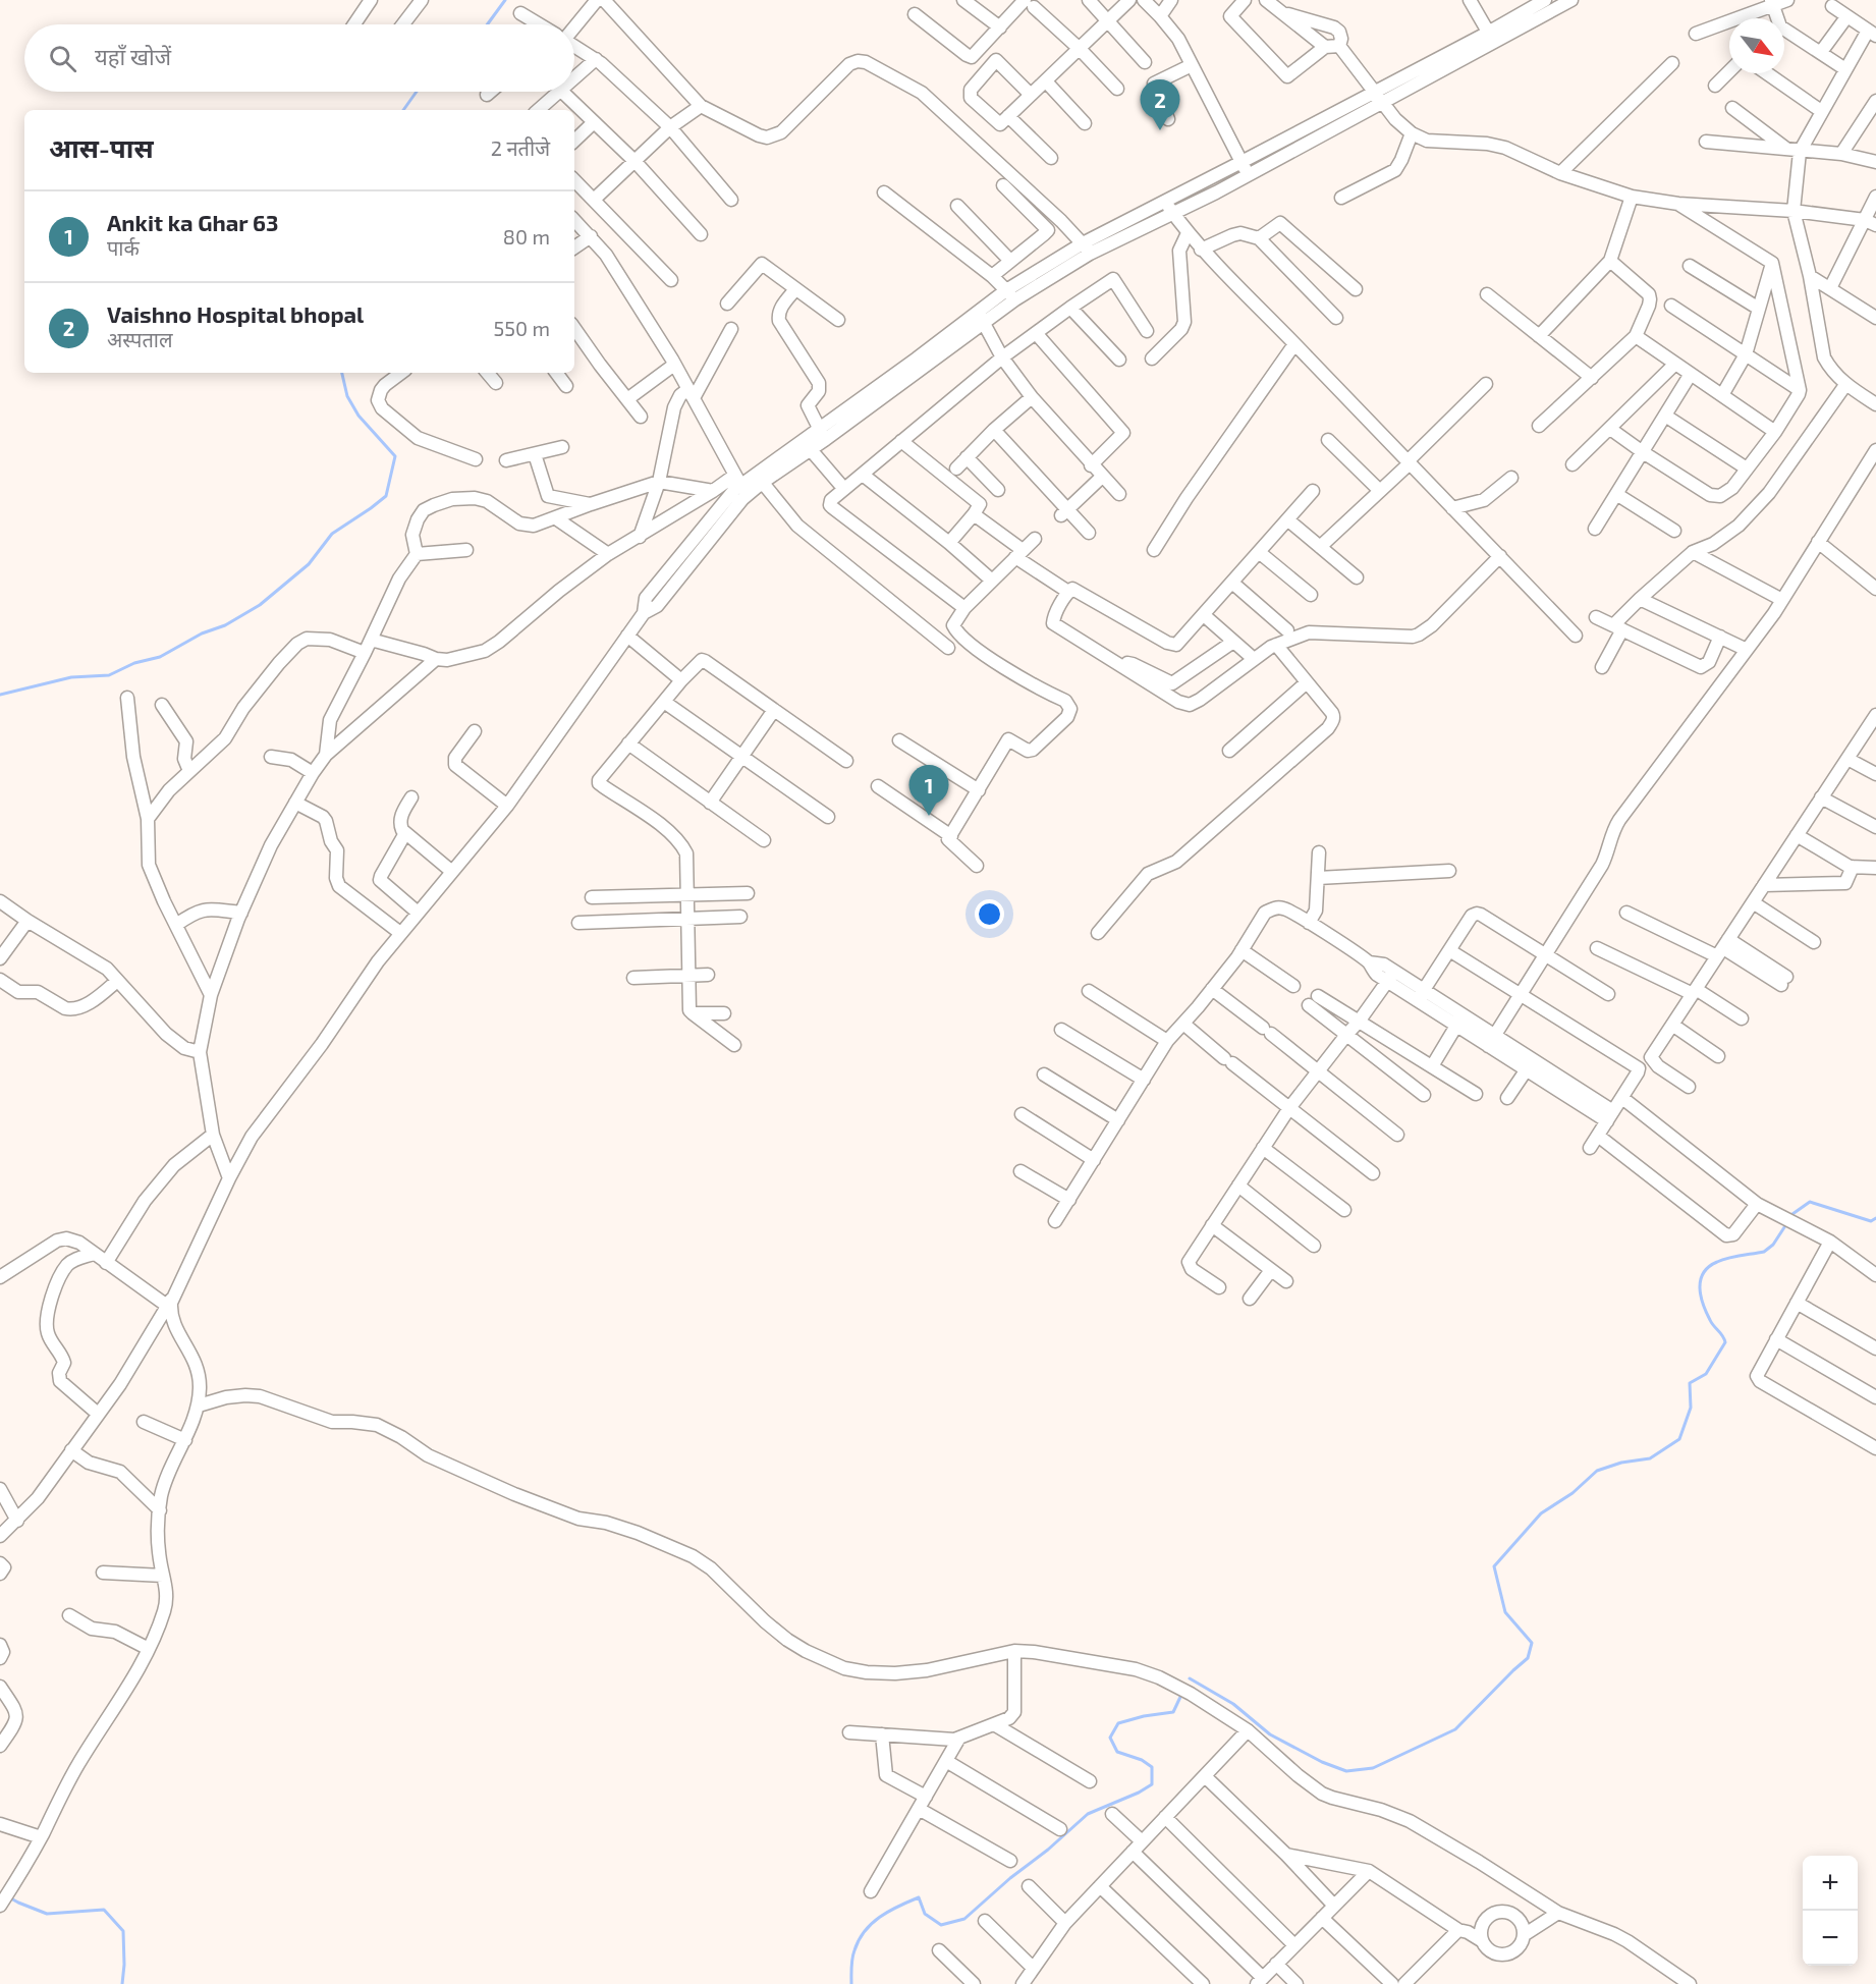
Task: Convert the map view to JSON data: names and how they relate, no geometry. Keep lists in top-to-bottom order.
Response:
{
  "north": "bottom right",
  "page": {
    "search": "यहाँ खोजें",
    "pins": ["2", "1"],
    "heading": ["आस-पास", "2 नतीजे"],
    "list": [
      {
        "mark": "1",
        "name": "Ankit ka Ghar 63",
        "note": "पार्क",
        "value": "80 m"
      },
      {
        "mark": "2",
        "name": "Vaishno Hospital bhopal",
        "note": "अस्पताल",
        "value": "550 m"
      }
    ],
    "map_buttons": ["+", "−"]
  }
}
